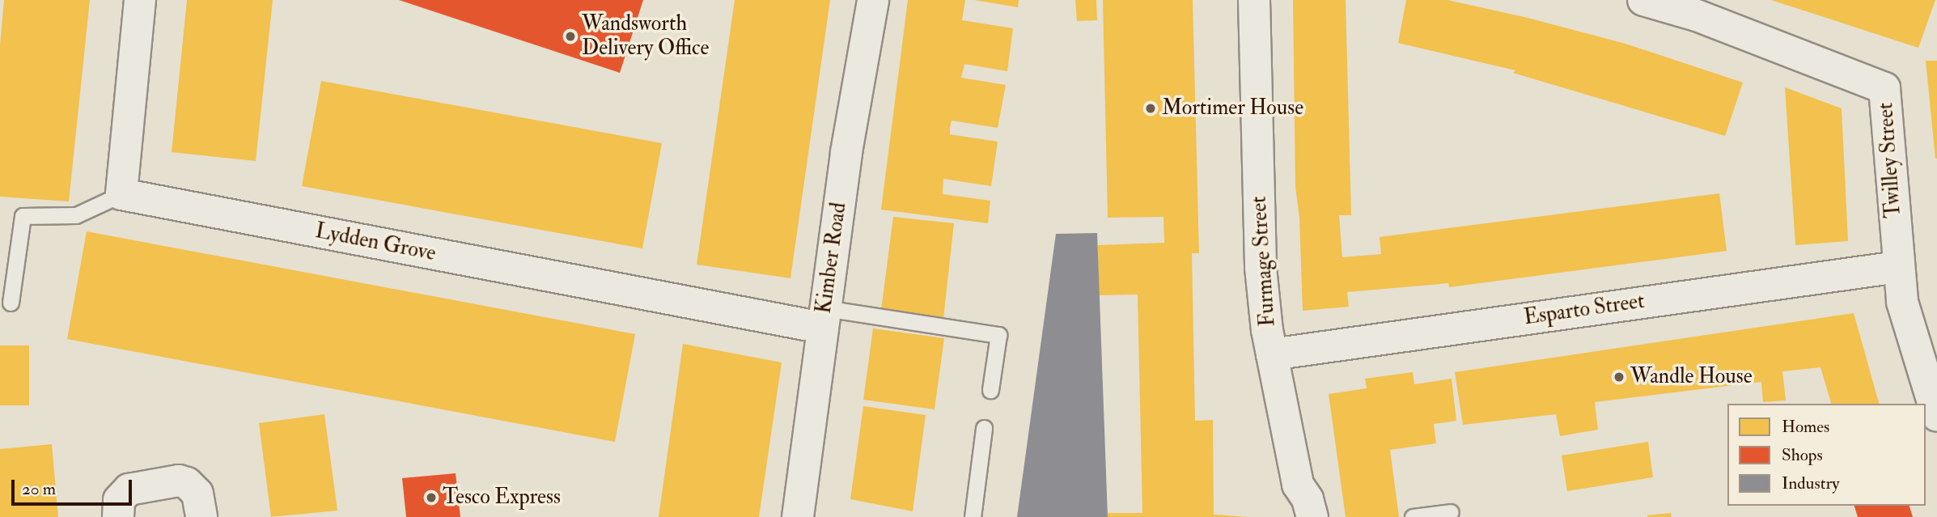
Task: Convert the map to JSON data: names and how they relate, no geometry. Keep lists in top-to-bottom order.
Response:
{
  "streets": {
    "street": [
      "Twilley Street",
      "Lydden Grove",
      "Kimber Road",
      "Furmage Street",
      "Esparto Street"
    ]
  },
  "crossings": [
    ["Twilley Street", "Esparto Street"],
    ["Lydden Grove", "Kimber Road"],
    ["Furmage Street", "Esparto Street"]
  ],
  "places": [
    "Wandsworth Delivery Office",
    "Mortimer House",
    "Wandle House",
    "Tesco Express"
  ],
  "legend": ["Homes", "Shops", "Industry"],
  "scale_bar": "20 m"
}
